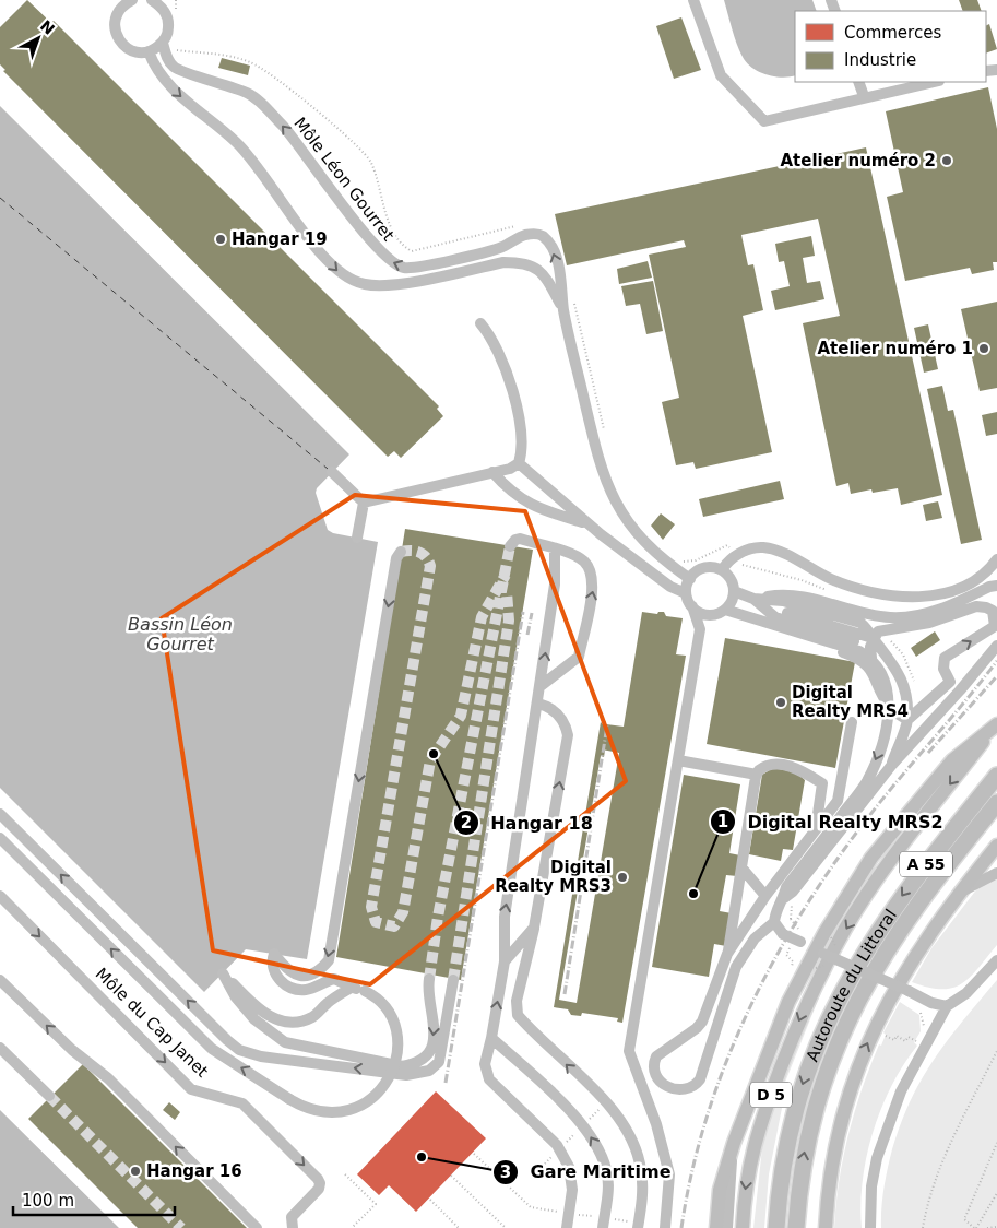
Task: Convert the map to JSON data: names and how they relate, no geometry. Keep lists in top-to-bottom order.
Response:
{
  "streets": {
    "highway": ["A 55", "Autoroute du Littoral"],
    "main road": ["D 5"],
    "street": ["Môle Léon Gourret", "Môle du Cap Janet"]
  },
  "water": ["Bassin Léon Gourret"],
  "places": [
    "Atelier numéro 2",
    "Hangar 19",
    "Atelier numéro 1",
    "Digital Realty MRS4",
    "Hangar 18",
    "Digital Realty MRS3",
    "Digital Realty MRS2",
    "Gare Maritime",
    "Hangar 16"
  ],
  "legend": ["Commerces", "Industrie"],
  "scale_bar": "100 m",
  "north": "top right"
}
